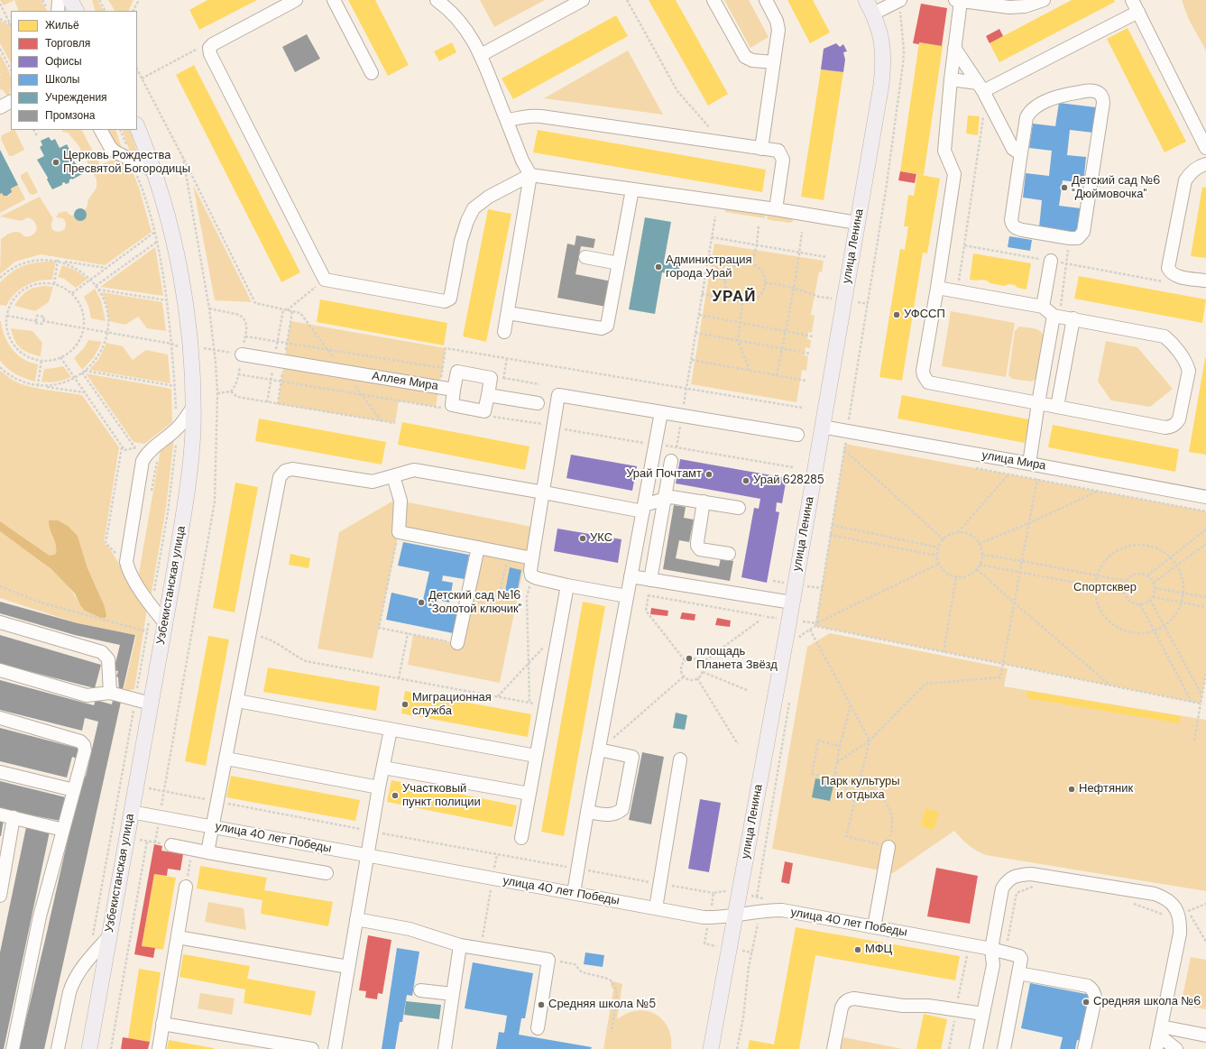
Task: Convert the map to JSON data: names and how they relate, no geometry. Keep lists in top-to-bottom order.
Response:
{
  "streets": {
    "main road": ["улица Ленина", "Узбекистанская улица"],
    "street": ["Аллея Мира", "улица Мира", "улица 40 лет Победы"]
  },
  "crossings": [
    ["улица Ленина", "улица Мира"],
    ["улица Ленина", "улица 40 лет Победы"],
    ["Узбекистанская улица", "улица 40 лет Победы"]
  ],
  "districts": ["УРАЙ"],
  "parks": ["Спортсквер", "Парк культуры и отдыха"],
  "places": [
    "Церковь Рождества Пресвятой Богородицы",
    "Детский сад №6 \"Дюймовочка\"",
    "Администрация города Урай",
    "УФССП",
    "Урай Почтамт",
    "Урай 628285",
    "УКС",
    "Детский сад №16 \"Золотой ключик\"",
    "площадь Планета Звёзд",
    "Миграционная служба",
    "Нефтяник",
    "Участковый пункт полиции",
    "МФЦ",
    "Средняя школа №6",
    "Средняя школа №5"
  ],
  "legend": [
    "Жильё",
    "Торговля",
    "Офисы",
    "Школы",
    "Учреждения",
    "Промзона"
  ]
}
